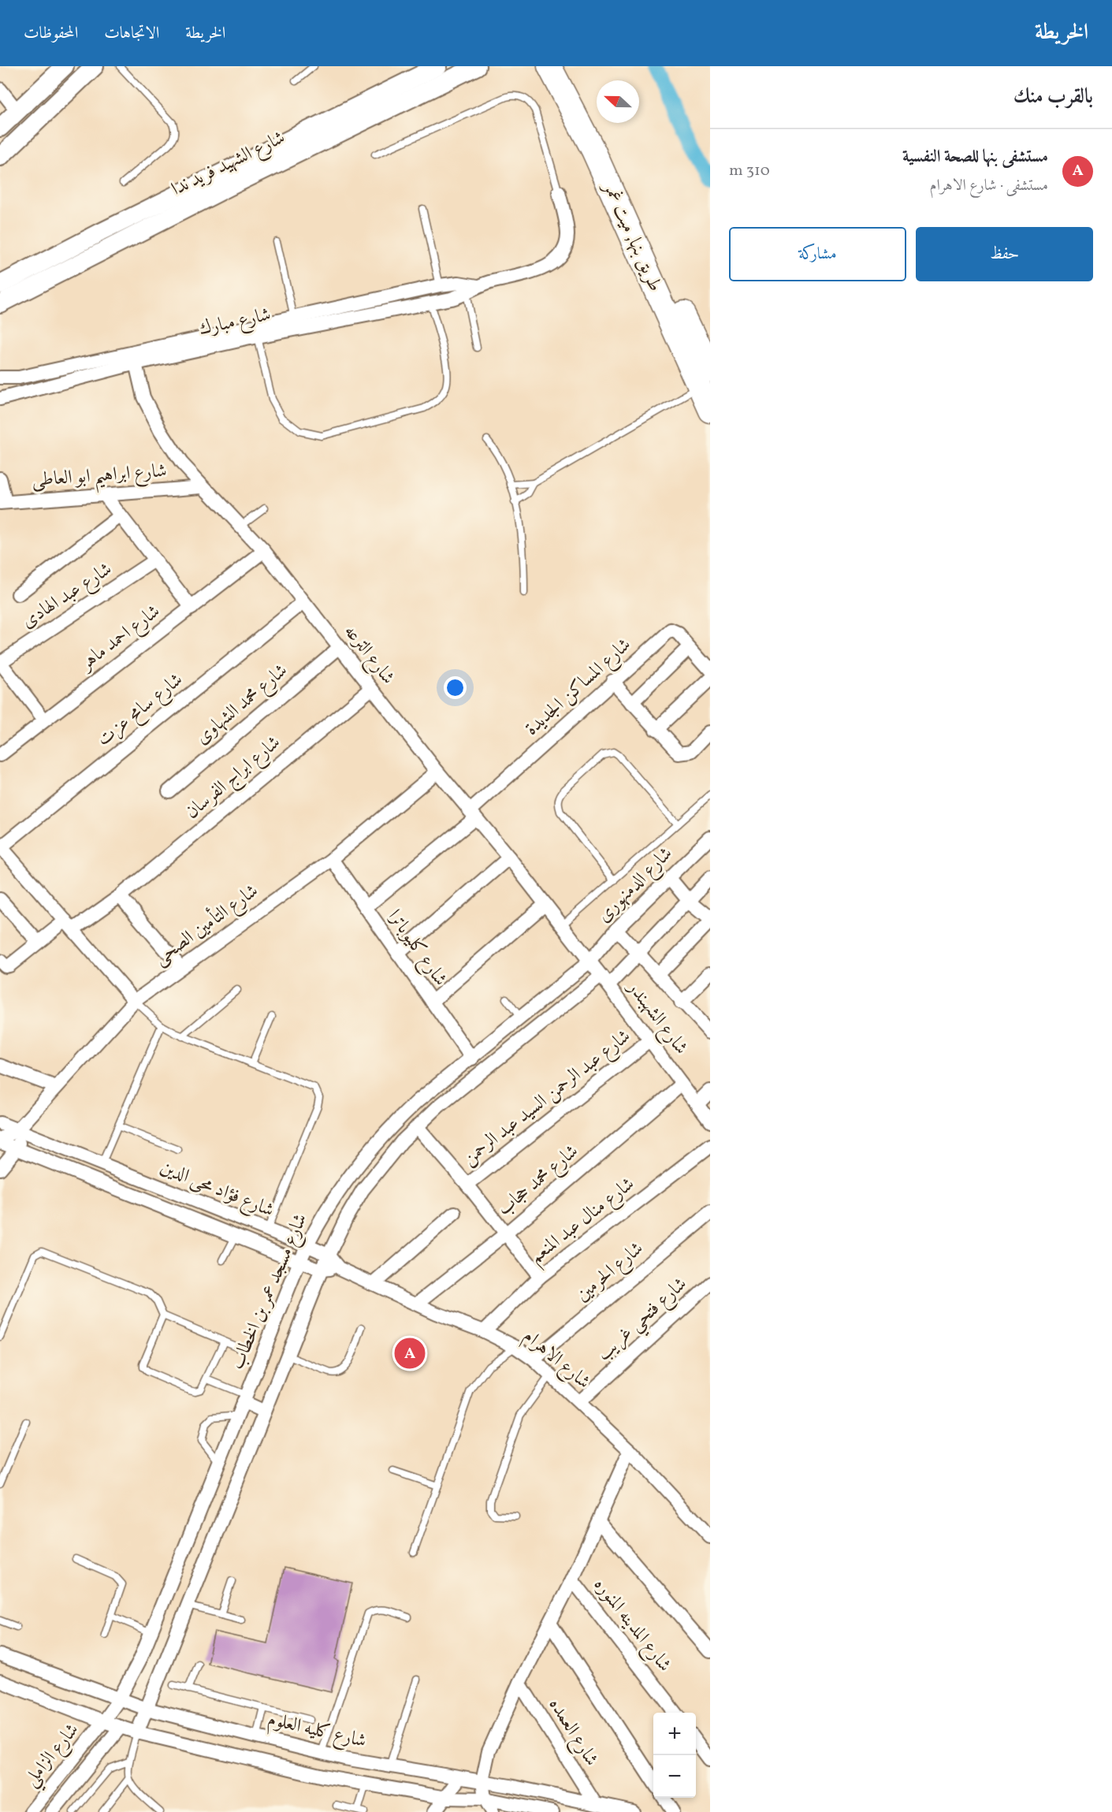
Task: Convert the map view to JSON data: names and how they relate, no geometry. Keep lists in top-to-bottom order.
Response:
{
  "streets": {
    "highway": ["طريق بنها, ميت غمر"],
    "main road": ["شارع الشهيد فريد ندا"],
    "street": [
      "شارع مبارك",
      "شارع ابراهيم ابو العاطى",
      "شارع عبد الهادى",
      "شارع احمد ماهر",
      "شارع الترعه",
      "شارع المساكن الجديدة",
      "شارع محمد الشهاوى",
      "شارع سامح عزت",
      "شارع ابراج الفرسان",
      "شارع الدمنهورى",
      "شارع التأمين الصحى",
      "شارع كليوباترا",
      "شارع الشهبندر",
      "شارع عبد الرحمن السيد عبد الرحمن",
      "شارع محمد حجاب",
      "شارع فؤاد محى الدين",
      "شارع منال عبد المنعم",
      "شارع الحرمين",
      "شارع مسجد عمر بن الخطاب",
      "شارع فتحي غريب",
      "شارع الاهرام",
      "شارع المدينه المنوره",
      "شارع كليه العلوم",
      "شارع العمده",
      "شارع الزاملي"
    ]
  },
  "crossings": [
    ["شارع مبارك", "شارع الترعه"],
    ["شارع ابراهيم ابو العاطى", "شارع الترعه"],
    ["شارع احمد ماهر", "شارع الترعه"],
    ["شارع الترعه", "شارع المساكن الجديدة"],
    ["شارع الترعه", "شارع محمد الشهاوى"],
    ["شارع الترعه", "شارع سامح عزت"],
    ["شارع الترعه", "شارع ابراج الفرسان"],
    ["شارع الترعه", "شارع الدمنهورى"],
    ["شارع الترعه", "شارع التأمين الصحى"],
    ["شارع الترعه", "شارع الشهبندر"],
    ["شارع الترعه", "شارع مسجد عمر بن الخطاب"],
    ["شارع المساكن الجديدة", "شارع كليوباترا"],
    ["شارع الدمنهورى", "شارع الشهبندر"],
    ["شارع الدمنهورى", "شارع مسجد عمر بن الخطاب"],
    ["شارع التأمين الصحى", "شارع كليوباترا"],
    ["شارع التأمين الصحى", "شارع فؤاد محى الدين"],
    ["شارع كليوباترا", "شارع مسجد عمر بن الخطاب"],
    ["شارع الشهبندر", "شارع عبد الرحمن السيد عبد الرحمن"],
    ["شارع الشهبندر", "شارع محمد حجاب"],
    ["شارع الشهبندر", "شارع مسجد عمر بن الخطاب"],
    ["شارع محمد حجاب", "شارع الاهرام"],
    ["شارع فؤاد محى الدين", "شارع مسجد عمر بن الخطاب"],
    ["شارع فؤاد محى الدين", "شارع الاهرام"],
    ["شارع منال عبد المنعم", "شارع الاهرام"],
    ["شارع الحرمين", "شارع الاهرام"],
    ["شارع مسجد عمر بن الخطاب", "شارع كليه العلوم"],
    ["شارع مسجد عمر بن الخطاب", "شارع الزاملي"],
    ["شارع فتحي غريب", "شارع الاهرام"],
    ["شارع الاهرام", "شارع المدينه المنوره"],
    ["شارع كليه العلوم", "شارع العمده"]
  ],
  "north": "left",
  "page": {
    "header": "الخريطة",
    "nav": ["الخريطة", "الاتجاهات", "المحفوظات"],
    "heading": "بالقرب منك",
    "list": [
      {
        "mark": "A",
        "name": "مستشفى بنها للصحة النفسية",
        "note": "مستشفى · شارع الاهرام",
        "value": "310 m"
      }
    ],
    "buttons": ["حفظ", "مشاركة"],
    "pins": "A",
    "map_buttons": ["+", "−"]
  }
}
